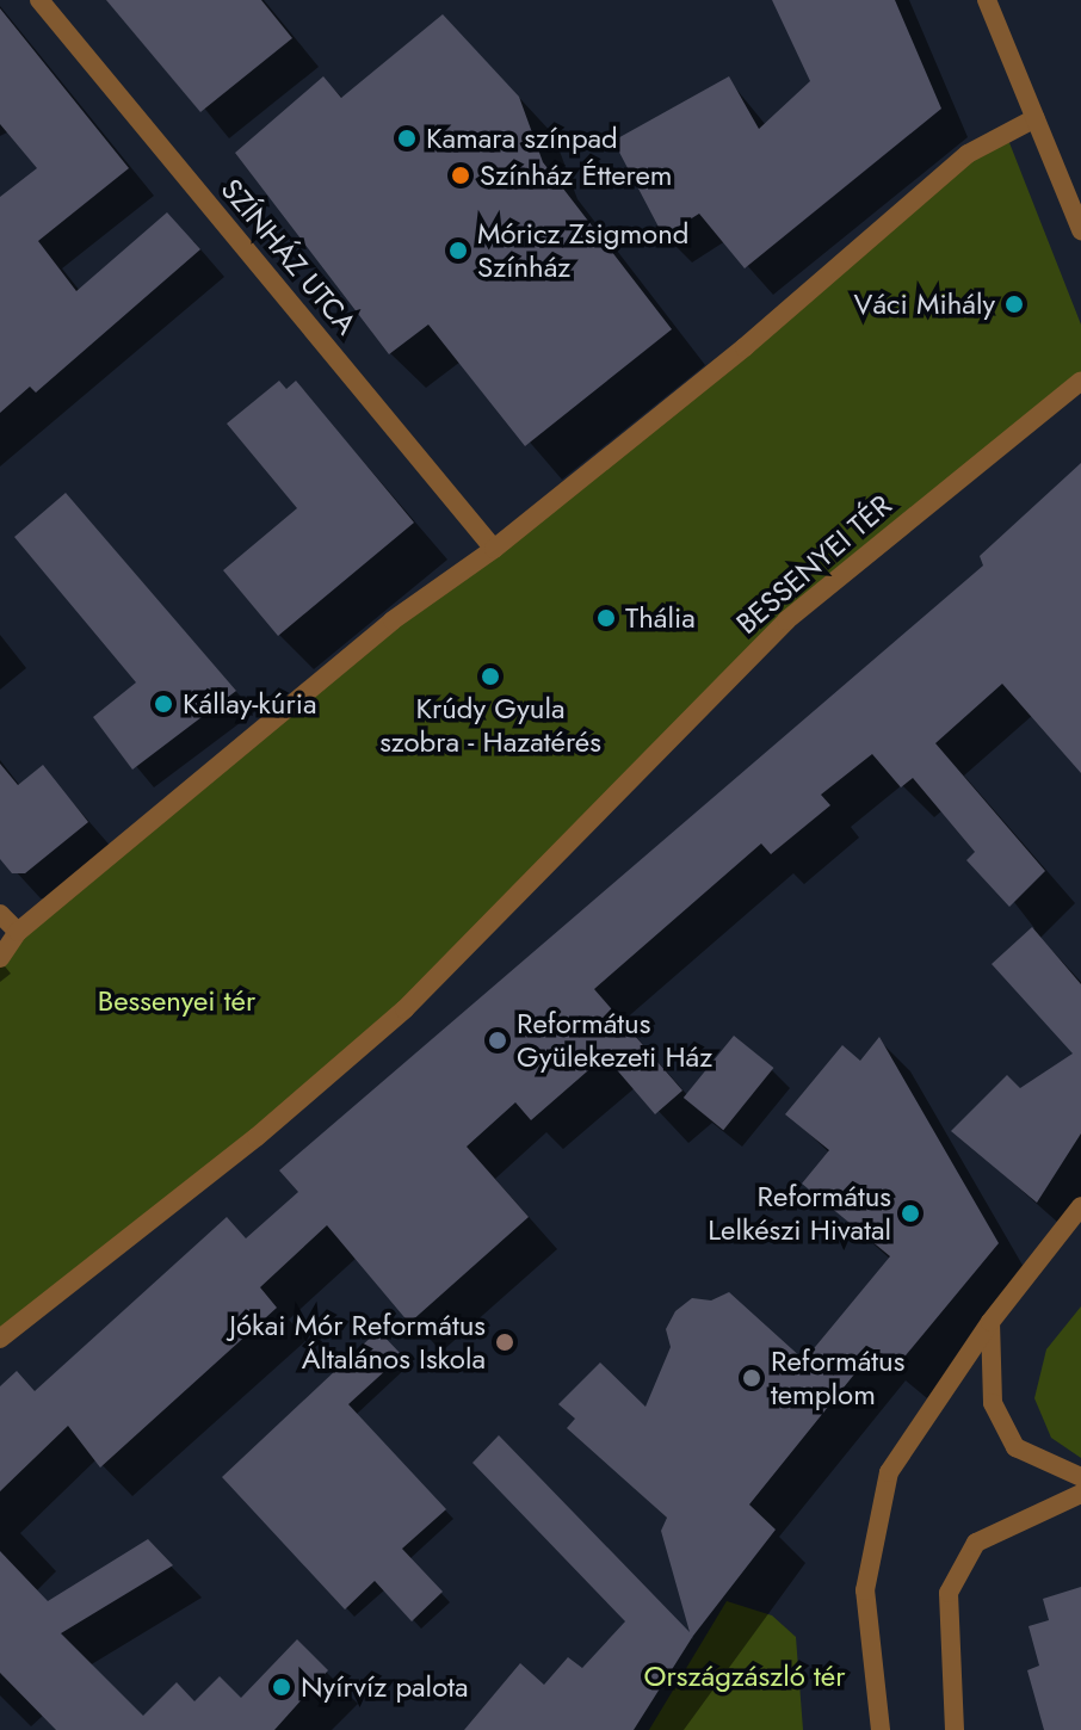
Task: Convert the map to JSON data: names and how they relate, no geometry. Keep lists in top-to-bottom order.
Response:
{
  "streets": {
    "street": ["SZÍNHÁZ UTCA", "BESSENYEI TÉR"]
  },
  "parks": ["Bessenyei tér", "Országzászló tér"],
  "places": [
    "Kamara színpad",
    "Színház Étterem",
    "Móricz Zsigmond Színház",
    "Váci Mihály",
    "Thália",
    "Krúdy Gyula szobra - Hazatérés",
    "Kállay-kúria",
    "Református Gyülekezeti Ház",
    "Református Lelkészi Hivatal",
    "Jókai Mór Református Általános Iskola",
    "Református templom",
    "Nyírvíz palota"
  ]
}
